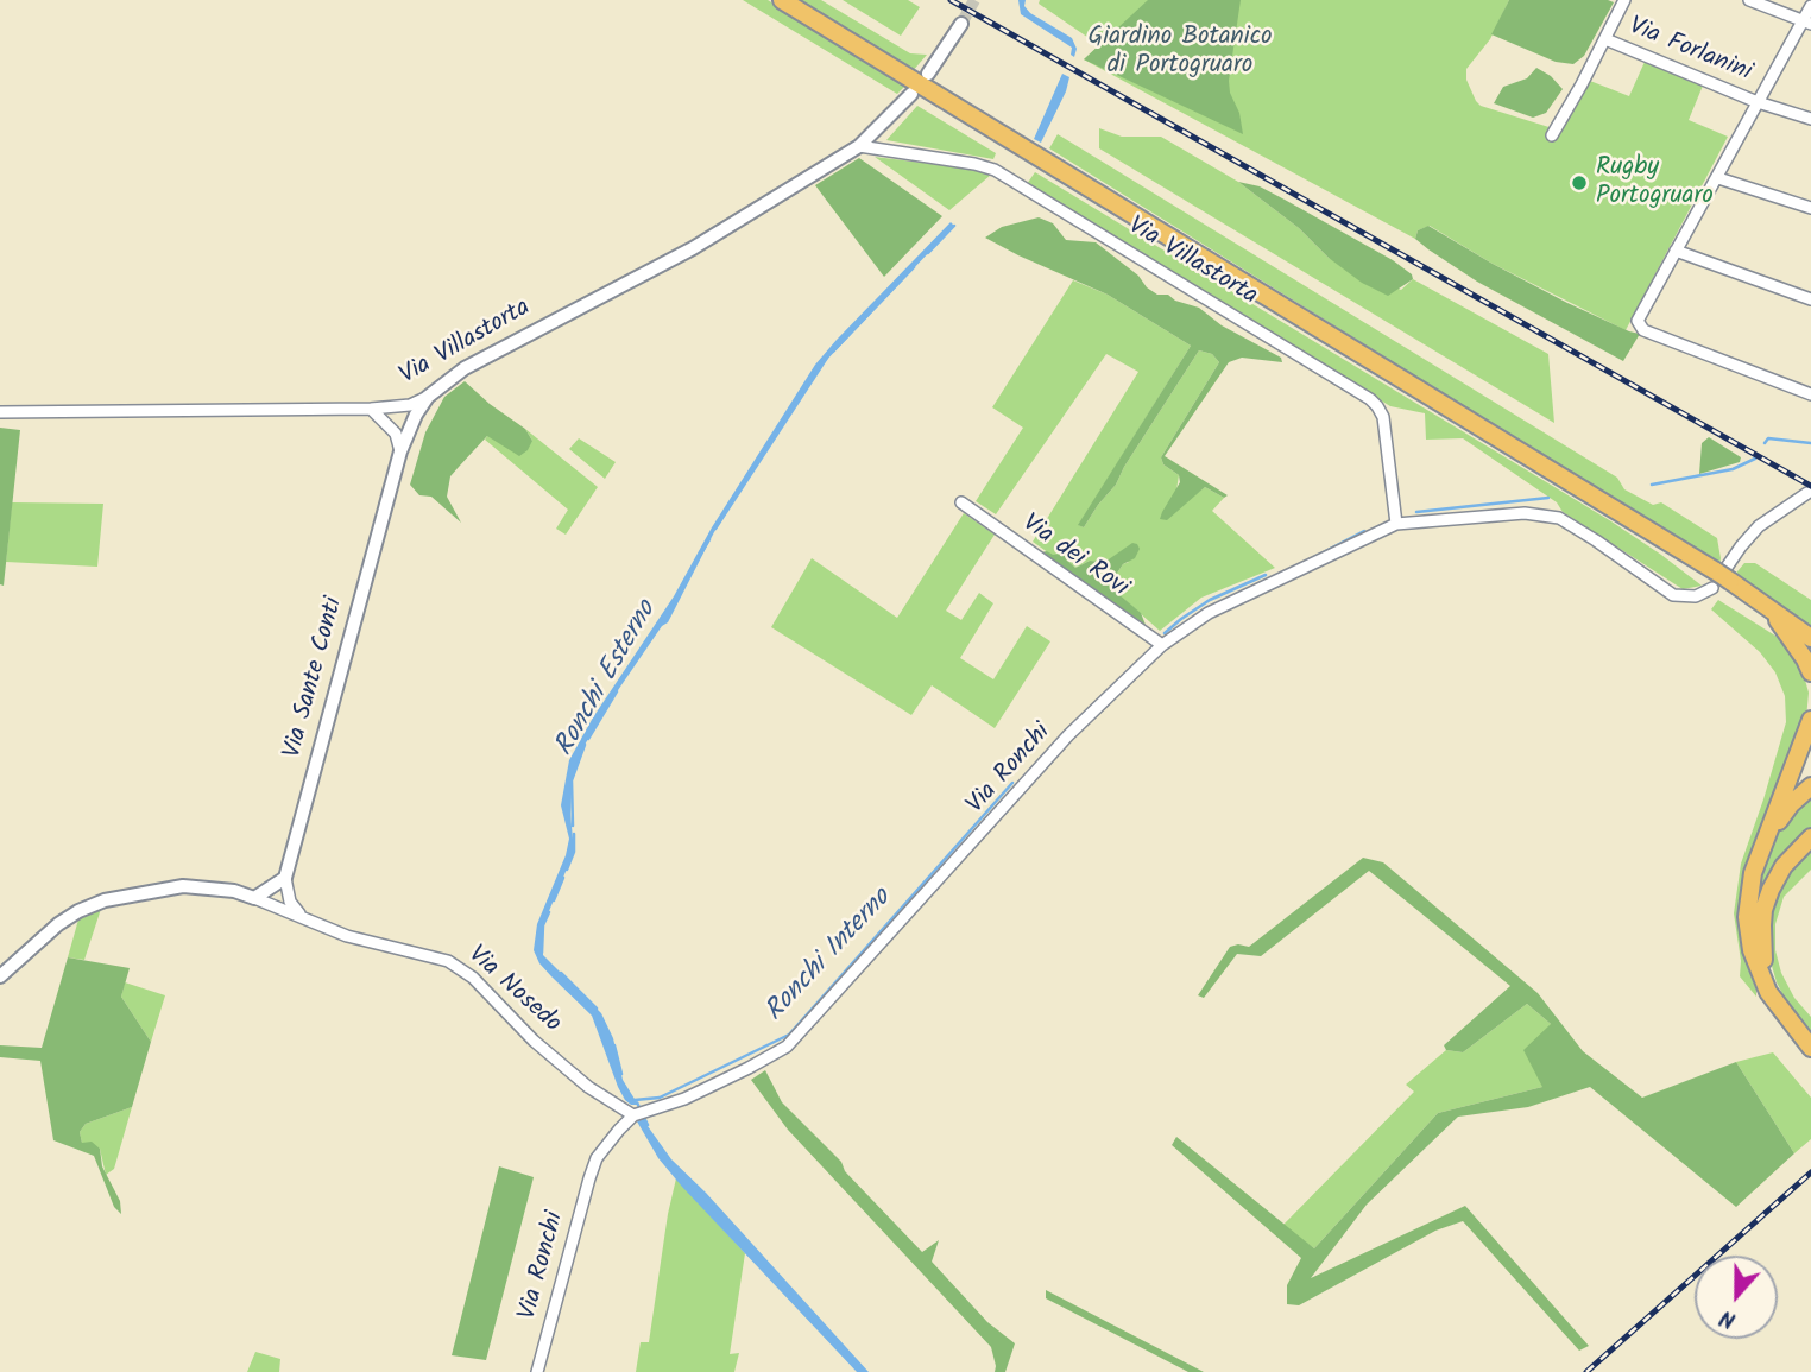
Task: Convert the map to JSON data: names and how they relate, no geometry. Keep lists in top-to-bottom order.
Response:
{
  "streets": {
    "street": [
      "Via Forlanini",
      "Via Villastorta",
      "Via dei Rovi",
      "Via Sante Conti",
      "Via Ronchi",
      "Via Nosedo"
    ]
  },
  "crossings": [
    ["Via Villastorta", "Via Sante Conti"],
    ["Via Villastorta", "Via Ronchi"],
    ["Via dei Rovi", "Via Ronchi"],
    ["Via Ronchi", "Via Nosedo"]
  ],
  "water": ["Ronchi Esterno", "Ronchi Interno"],
  "parks": ["Giardino Botanico di Portogruaro"],
  "places": ["Rugby Portogruaro"],
  "north": "bottom"
}
